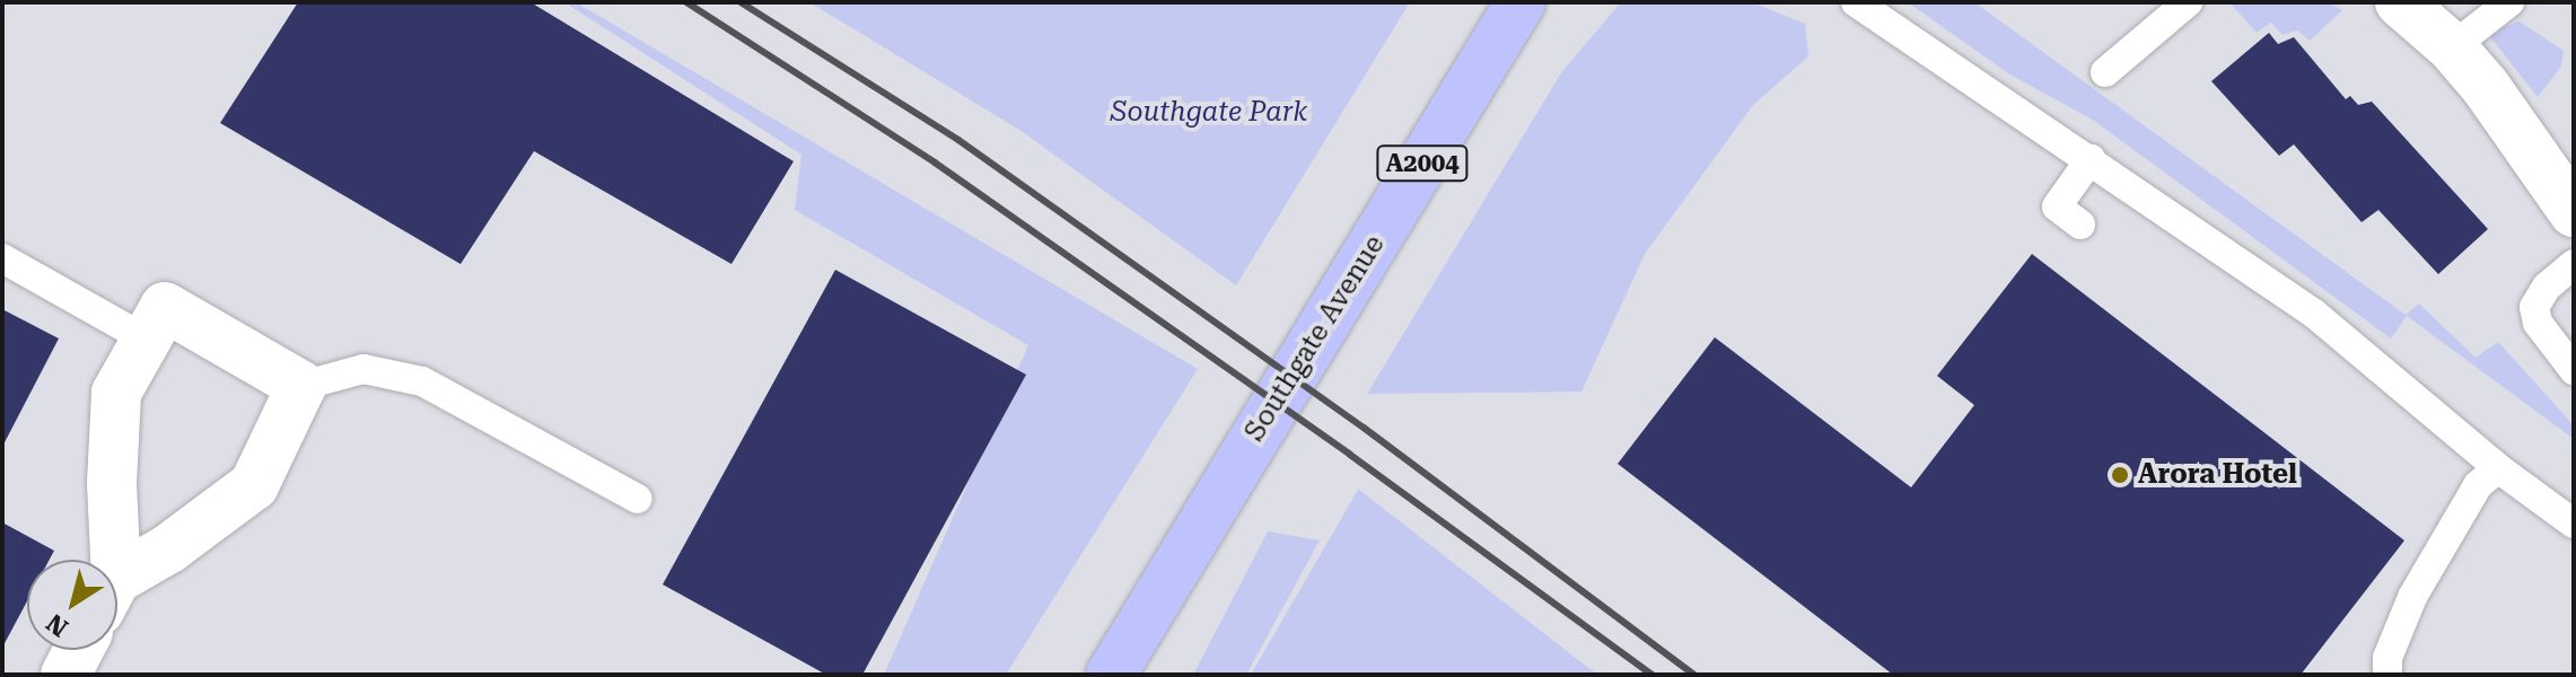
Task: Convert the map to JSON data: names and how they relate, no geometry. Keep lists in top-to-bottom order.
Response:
{
  "streets": {
    "main road": ["A2004", "Southgate Avenue"]
  },
  "parks": ["Southgate Park"],
  "places": ["Arora Hotel"],
  "north": "bottom left"
}
